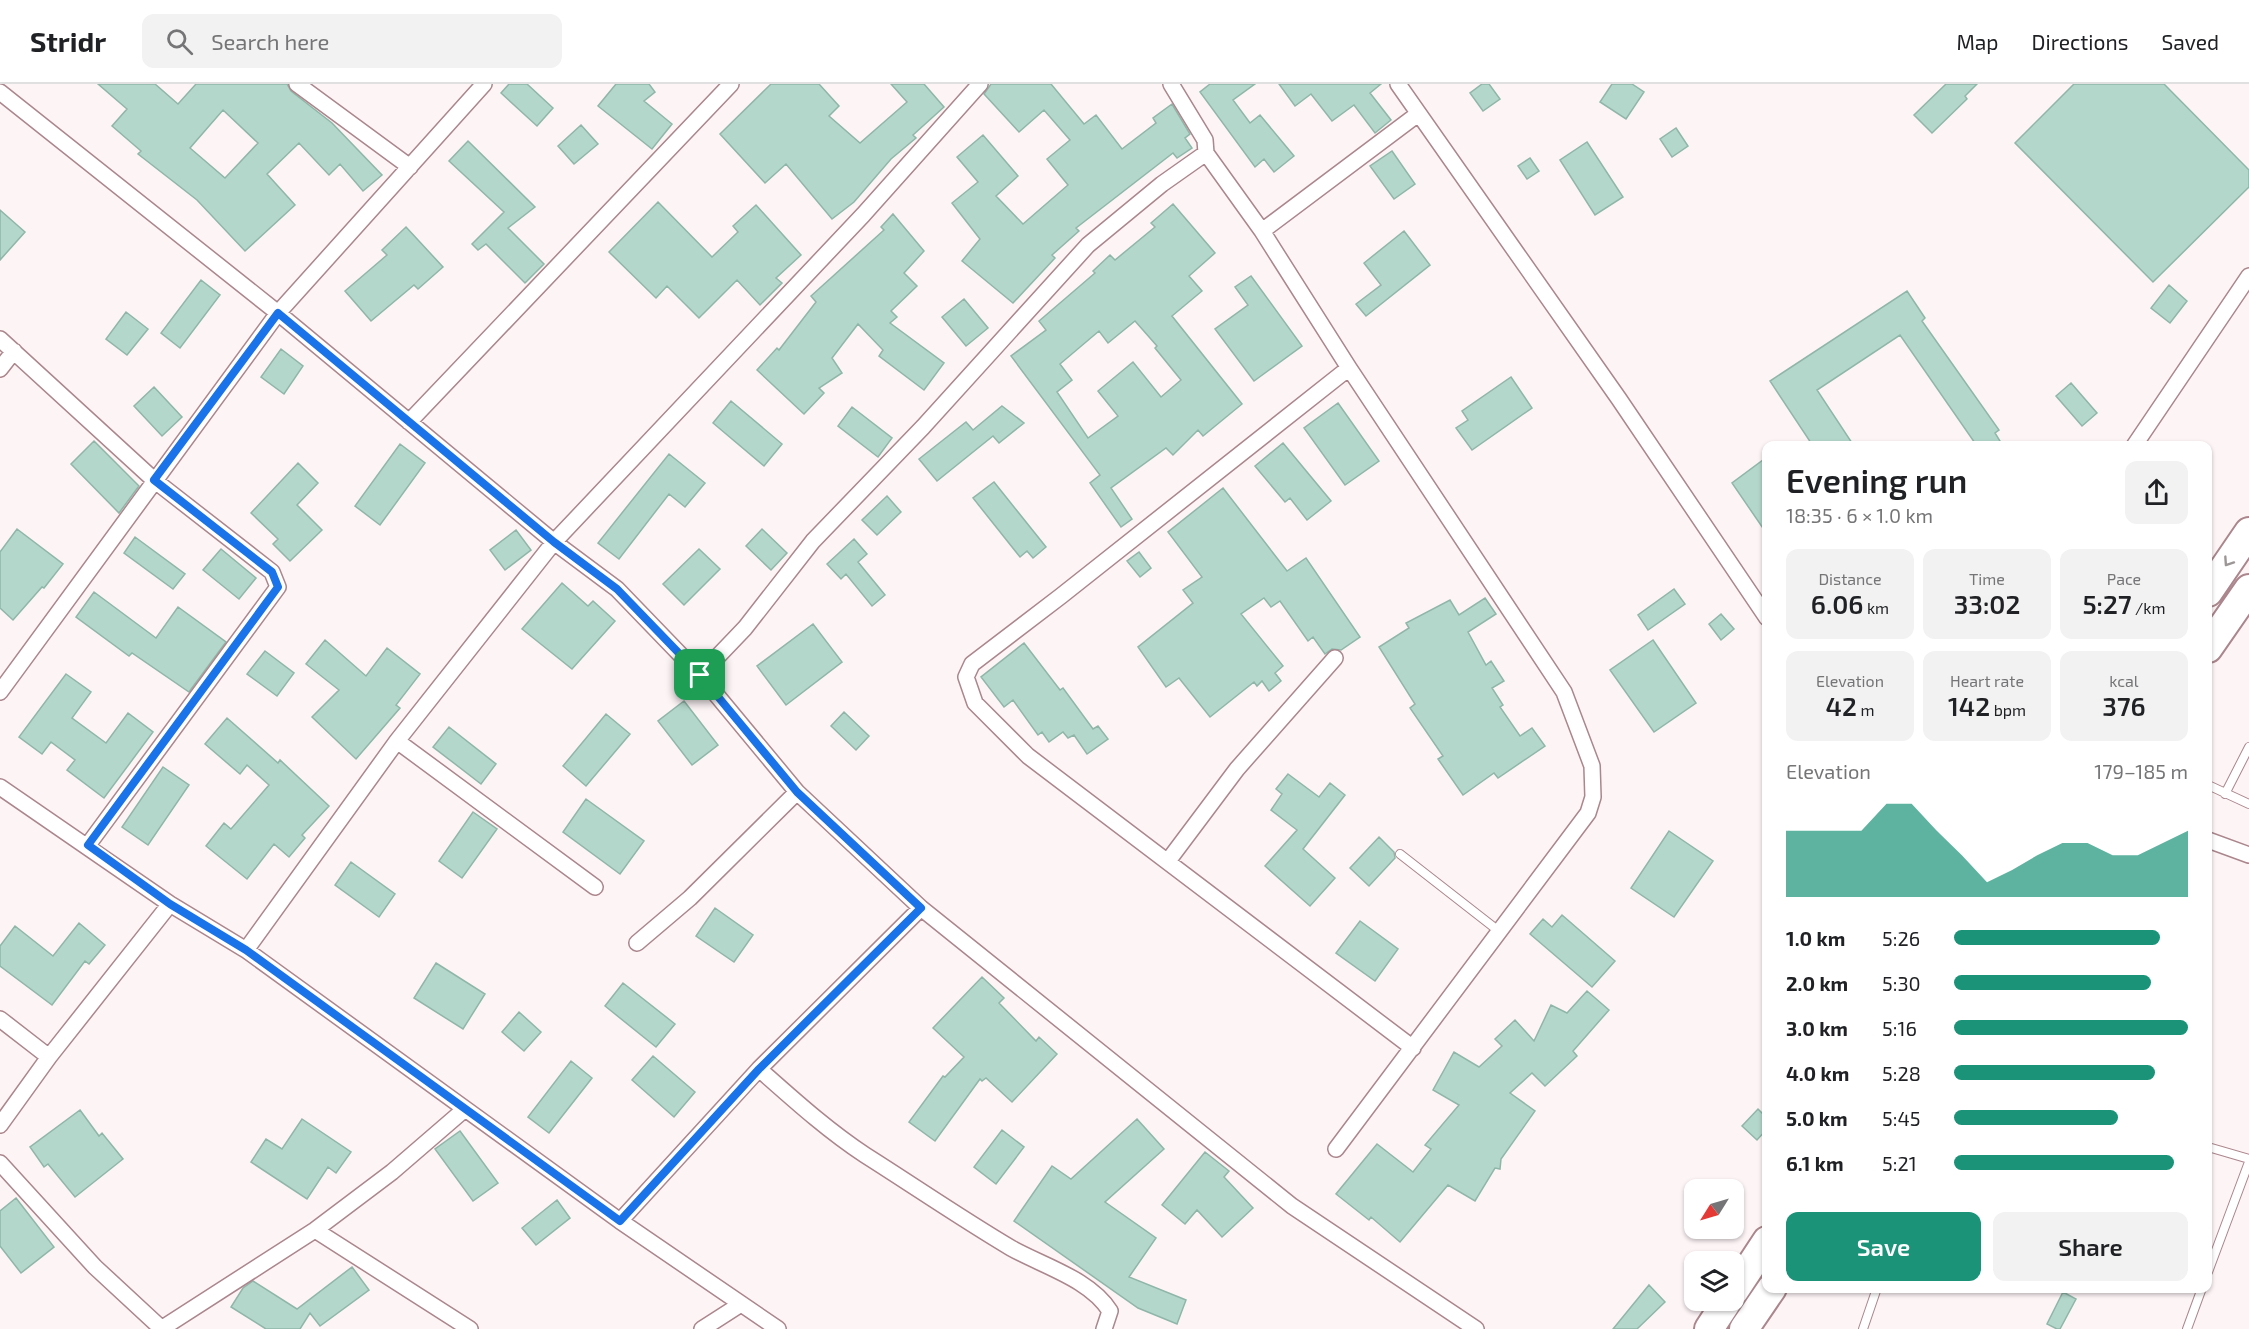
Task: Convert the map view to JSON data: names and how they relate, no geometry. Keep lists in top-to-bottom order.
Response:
{
  "north": "bottom left",
  "page": {
    "header": "Stridr",
    "search": "Search here",
    "nav": ["Map", "Directions", "Saved"],
    "heading": ["Evening run", "18:35 · 6 × 1.0 km"],
    "stats": [
      ["Distance", "6.06 km"],
      ["Time", "33:02"],
      ["Pace", "5:27 /km"],
      ["Elevation", "42 m"],
      ["Heart rate", "142 bpm"],
      ["kcal", "376"]
    ],
    "chart": ["Elevation", "179–185 m"],
    "list": [
      {
        "name": "1.0 km",
        "note": "5:26"
      },
      {
        "name": "2.0 km",
        "note": "5:30"
      },
      {
        "name": "3.0 km",
        "note": "5:16"
      },
      {
        "name": "4.0 km",
        "note": "5:28"
      },
      {
        "name": "5.0 km",
        "note": "5:45"
      },
      {
        "name": "6.1 km",
        "note": "5:21"
      }
    ],
    "buttons": ["Save", "Share"]
  }
}
